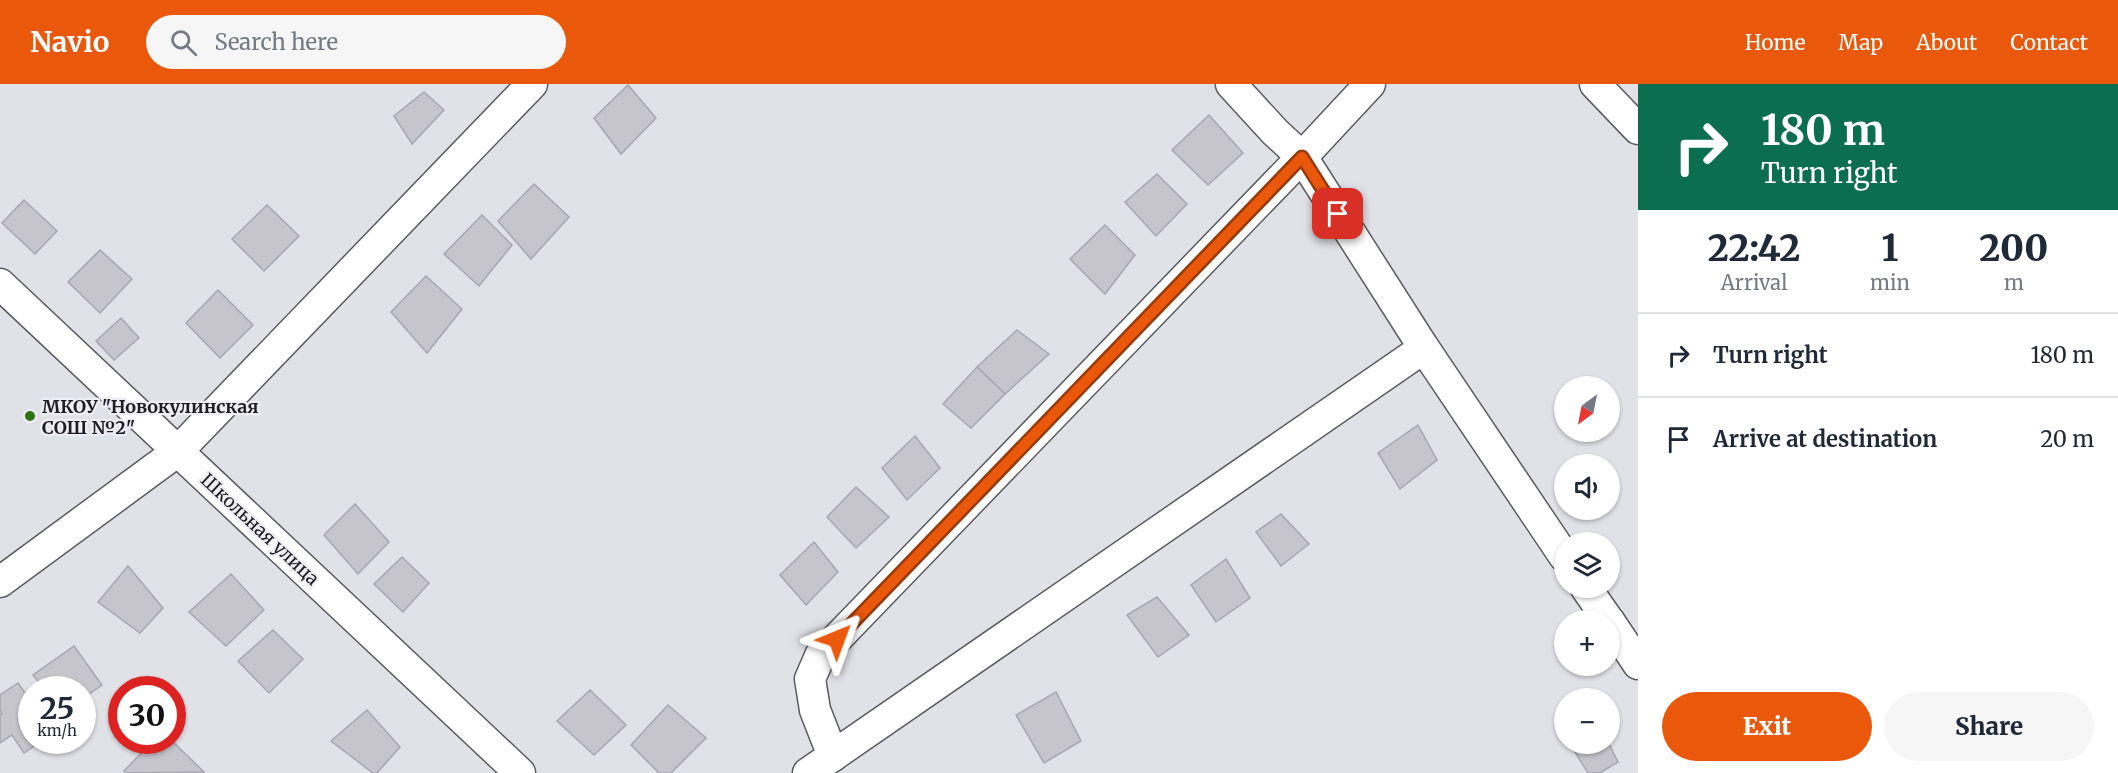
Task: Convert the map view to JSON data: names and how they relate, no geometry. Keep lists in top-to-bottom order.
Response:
{
  "streets": {
    "street": ["Школьная улица"]
  },
  "places": ["МКОУ \"Новокулинская СОШ №2\""],
  "north": "bottom left",
  "page": {
    "header": "Navio",
    "search": "Search here",
    "nav": [
      "Home",
      "Map",
      "About",
      "Contact"
    ],
    "turn": ["180 m", "Turn right"],
    "eta": [
      "22:42",
      "Arrival",
      "1",
      "min",
      "200",
      "m"
    ],
    "list": [
      {
        "name": "Turn right",
        "value": "180 m"
      },
      {
        "name": "Arrive at destination",
        "value": "20 m"
      }
    ],
    "map_buttons": ["+", "−"],
    "speed": "25 km/h",
    "limit": "30",
    "buttons": ["Exit", "Share"]
  }
}
